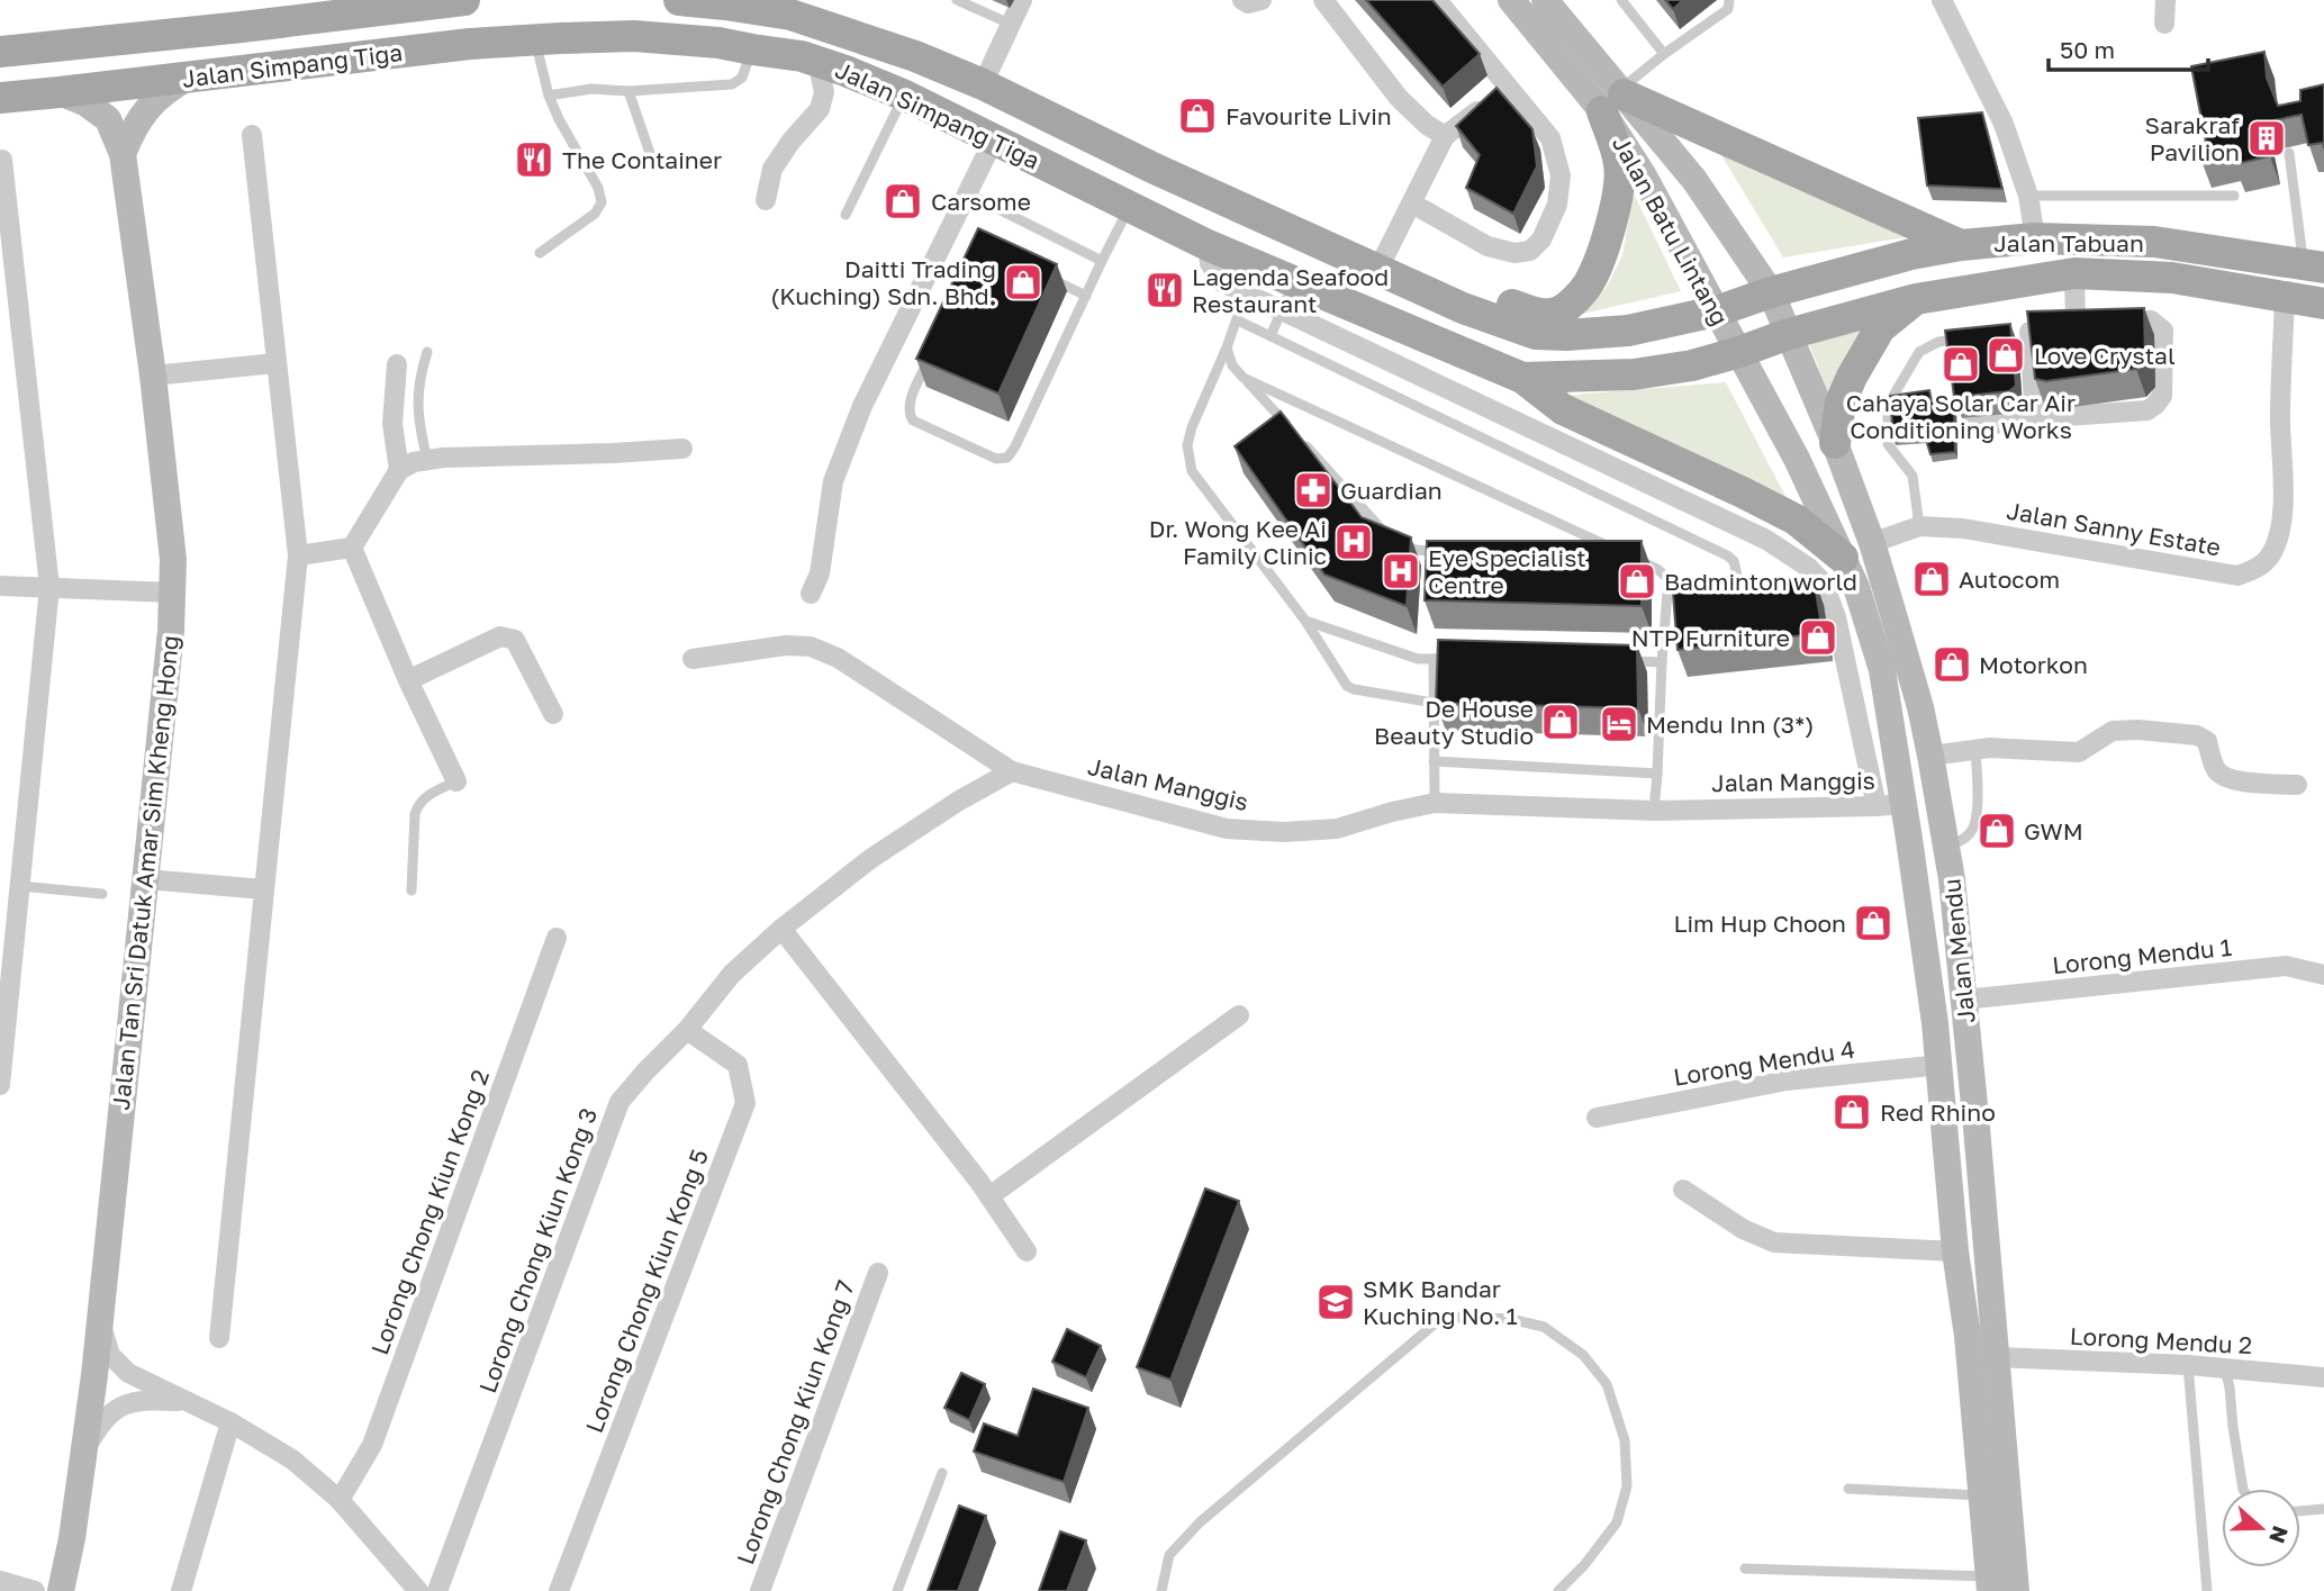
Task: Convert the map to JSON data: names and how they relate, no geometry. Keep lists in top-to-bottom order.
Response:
{
  "streets": {
    "main road": [
      "Jalan Simpang Tiga",
      "Jalan Batu Lintang",
      "Jalan Tabuan",
      "Jalan Tan Sri Datuk Amar Sim Kheng Hong",
      "Jalan Mendu"
    ],
    "street": [
      "Jalan Sanny Estate",
      "Jalan Manggis",
      "Lorong Mendu 1",
      "Lorong Mendu 4",
      "Lorong Chong Kiun Kong 2",
      "Lorong Chong Kiun Kong 3",
      "Lorong Chong Kiun Kong 5",
      "Lorong Mendu 2",
      "Lorong Chong Kiun Kong 7"
    ]
  },
  "crossings": [
    ["Jalan Simpang Tiga", "Jalan Batu Lintang"],
    ["Jalan Simpang Tiga", "Jalan Tabuan"],
    ["Jalan Simpang Tiga", "Jalan Tan Sri Datuk Amar Sim Kheng Hong"],
    ["Jalan Simpang Tiga", "Jalan Mendu"],
    ["Jalan Batu Lintang", "Jalan Tabuan"],
    ["Jalan Batu Lintang", "Jalan Mendu"],
    ["Jalan Tabuan", "Jalan Sanny Estate"],
    ["Jalan Tabuan", "Jalan Mendu"],
    ["Jalan Sanny Estate", "Jalan Mendu"],
    ["Jalan Manggis", "Jalan Mendu"],
    ["Jalan Manggis", "Lorong Chong Kiun Kong 3"],
    ["Jalan Mendu", "Lorong Mendu 1"],
    ["Jalan Mendu", "Lorong Mendu 4"],
    ["Jalan Mendu", "Lorong Mendu 2"],
    ["Lorong Chong Kiun Kong 3", "Lorong Chong Kiun Kong 5"]
  ],
  "places": {
    "shop": [
      "Favourite Livin",
      "Carsome",
      "Daitti Trading (Kuching) Sdn. Bhd.",
      "Love Crystal",
      "Cahaya Solar Car Air Conditioning Works",
      "Autocom",
      "Badminton world",
      "NTP Furniture",
      "Motorkon",
      "De House Beauty Studio",
      "GWM",
      "Lim Hup Choon",
      "Red Rhino"
    ],
    "building": ["Sarakraf Pavilion"],
    "restaurant": ["The Container", "Lagenda Seafood Restaurant"],
    "pharmacy": ["Guardian"],
    "hospital": ["Dr. Wong Kee Ai Family Clinic", "Eye Specialist Centre"],
    "hotel": ["Mendu Inn (3*)"],
    "school or university": ["SMK Bandar Kuching No. 1"]
  },
  "scale_bar": "50 m",
  "north": "right"
}
